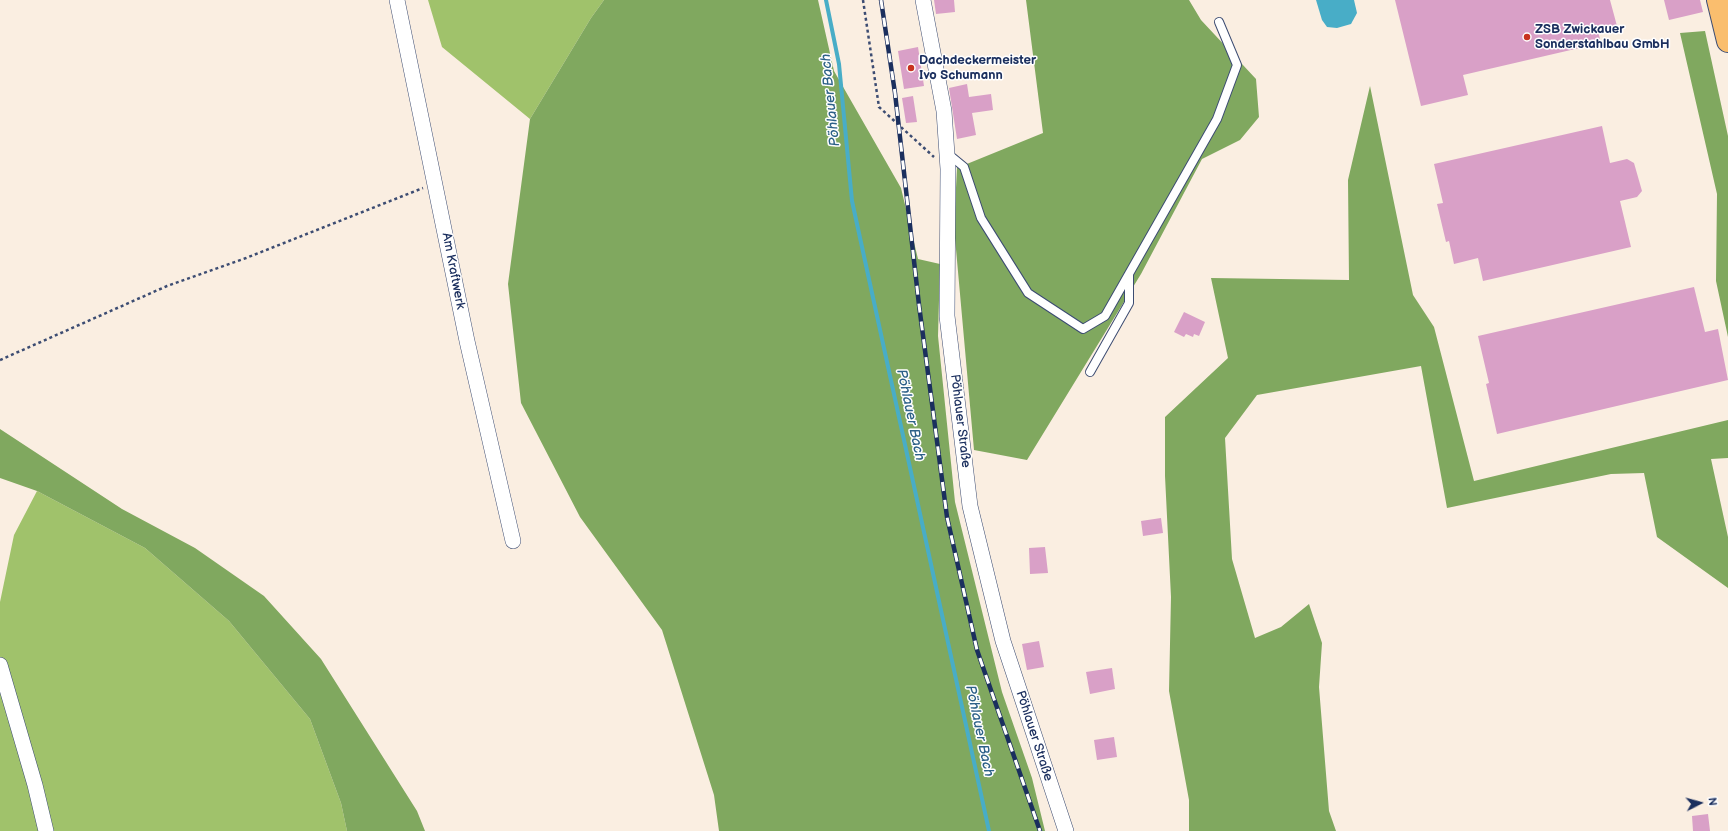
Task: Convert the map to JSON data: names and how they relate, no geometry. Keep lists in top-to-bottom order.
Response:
{
  "streets": {
    "street": ["Am Kraftwerk", "Pöhlauer Straße"]
  },
  "water": ["Pöhlauer Bach"],
  "places": ["ZSB Zwickauer Sonderstahlbau GmbH", "Dachdeckermeister Ivo Schumann"],
  "north": "right"
}
